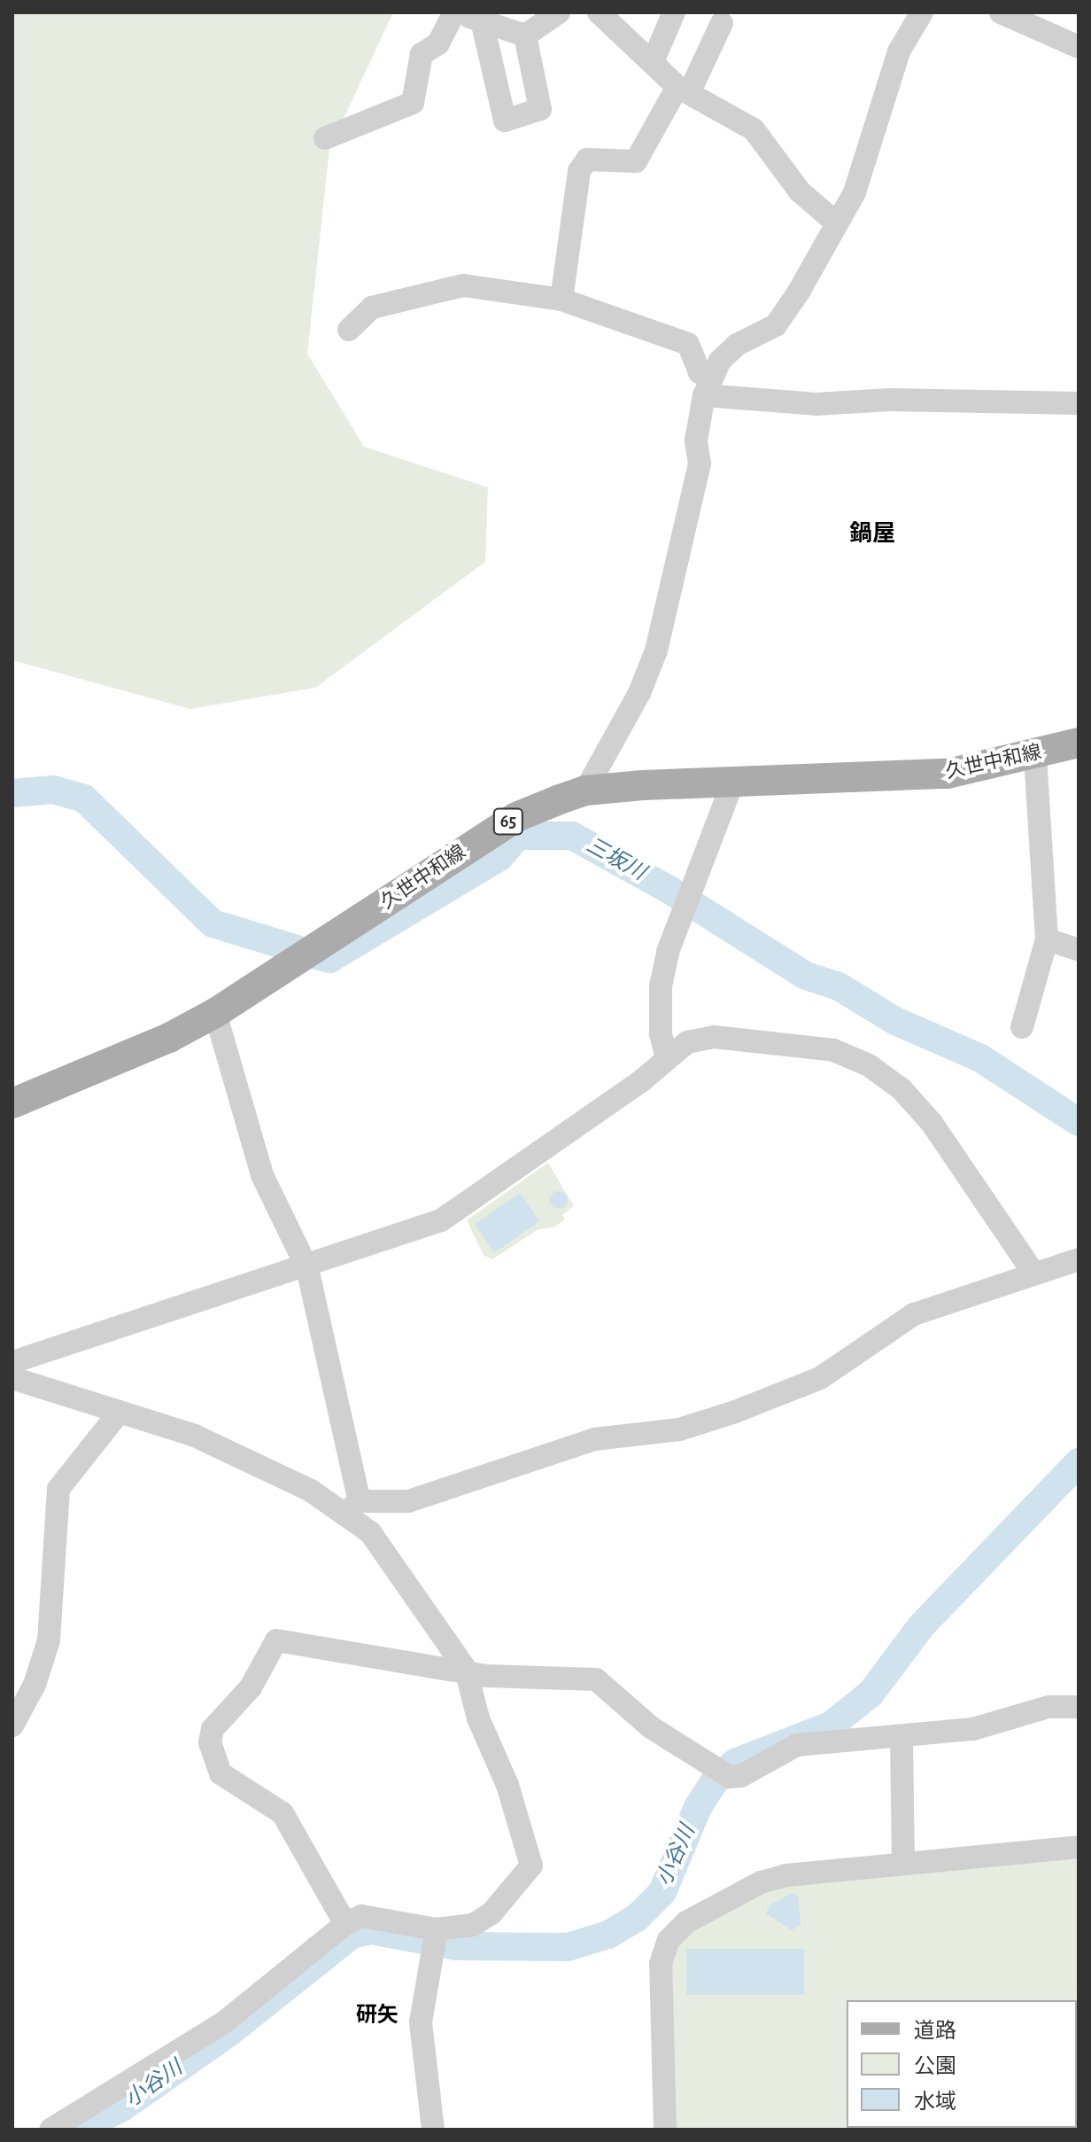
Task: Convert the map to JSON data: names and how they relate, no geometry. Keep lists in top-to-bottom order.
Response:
{
  "streets": {
    "main road": ["久世中和線", "65"]
  },
  "districts": ["鍋屋", "研矢"],
  "water": ["三坂川", "小谷川"],
  "legend": ["道路", "公園", "水域"]
}
